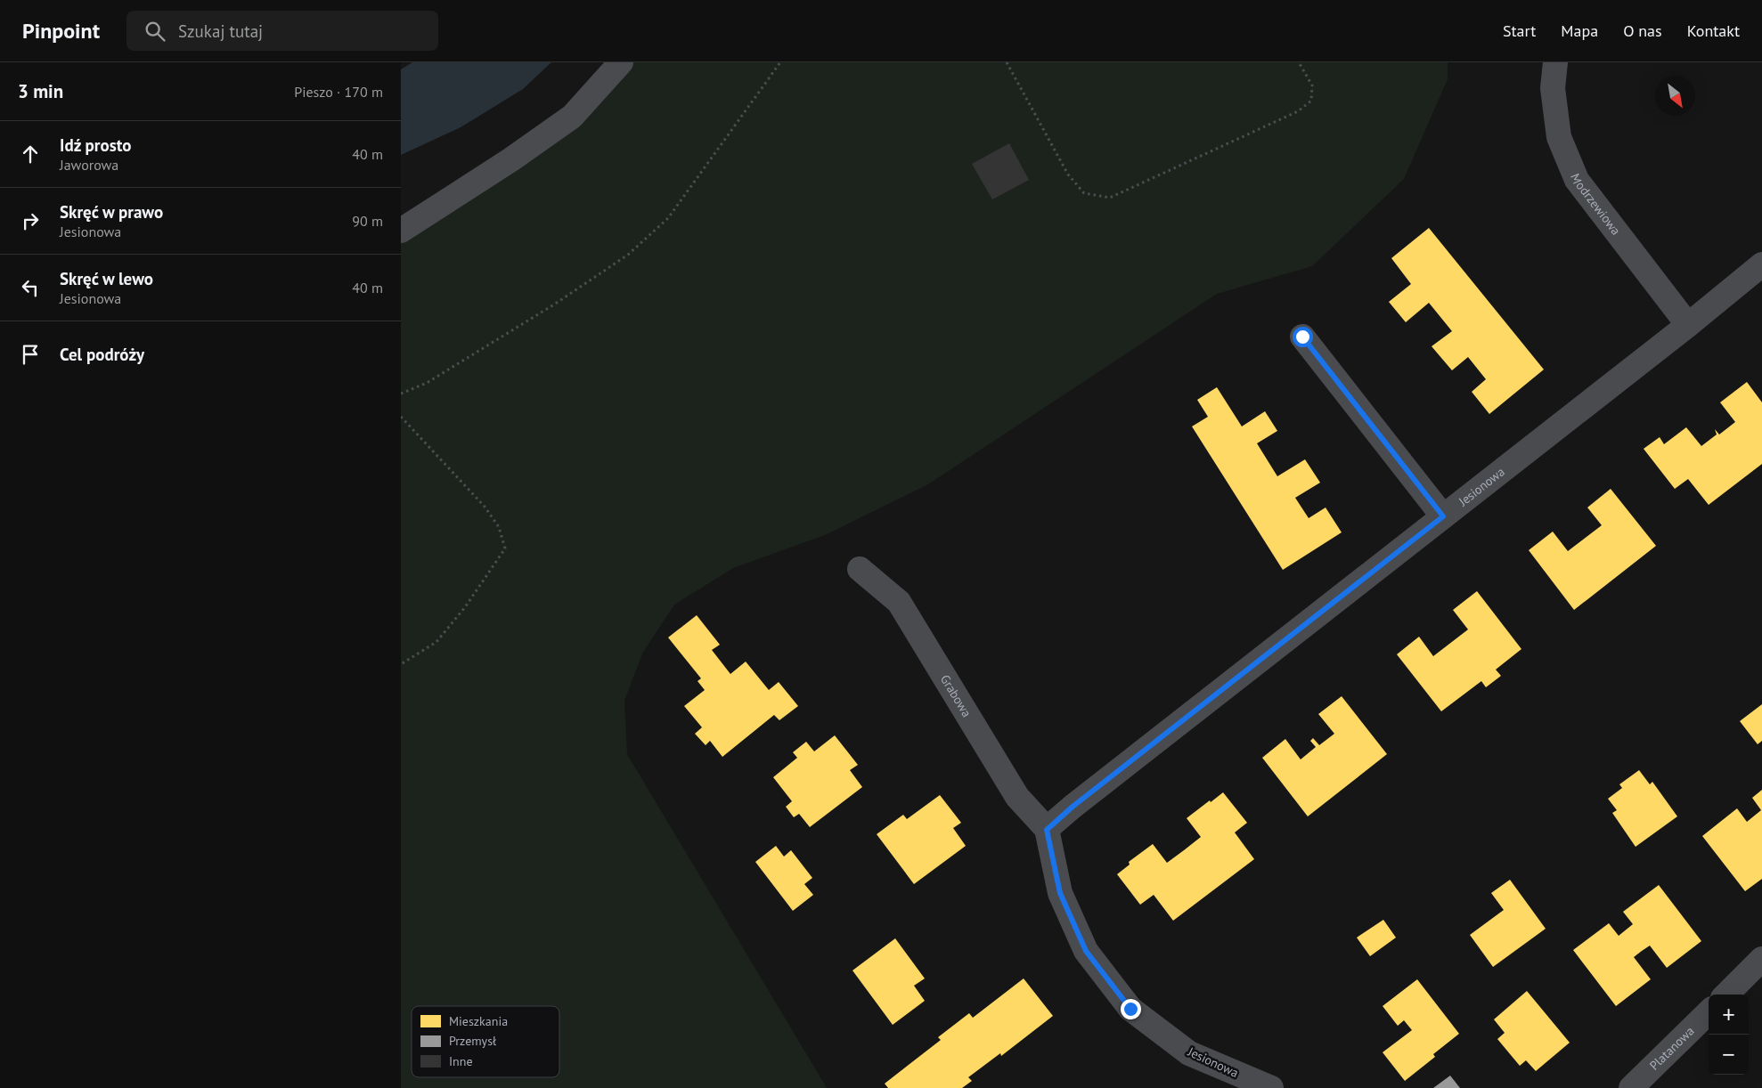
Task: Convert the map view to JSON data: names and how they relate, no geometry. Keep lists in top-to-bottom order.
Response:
{
  "streets": {
    "street": [
      "Modrzewiowa",
      "Jesionowa",
      "Grabowa",
      "Platanowa"
    ]
  },
  "crossings": [
    ["Modrzewiowa", "Jesionowa"],
    ["Jesionowa", "Grabowa"]
  ],
  "legend": ["Mieszkania", "Przemysł", "Inne"],
  "north": "bottom right",
  "page": {
    "header": "Pinpoint",
    "search": "Szukaj tutaj",
    "nav": [
      "Start",
      "Mapa",
      "O nas",
      "Kontakt"
    ],
    "heading": ["3 min", "Pieszo · 170 m"],
    "list": [
      ["Idź prosto", "Jaworowa", "40 m"],
      ["Skręć w prawo", "Jesionowa", "90 m"],
      ["Skręć w lewo", "Jesionowa", "40 m"],
      "Cel podróży"
    ],
    "map_buttons": ["+", "−"]
  }
}
